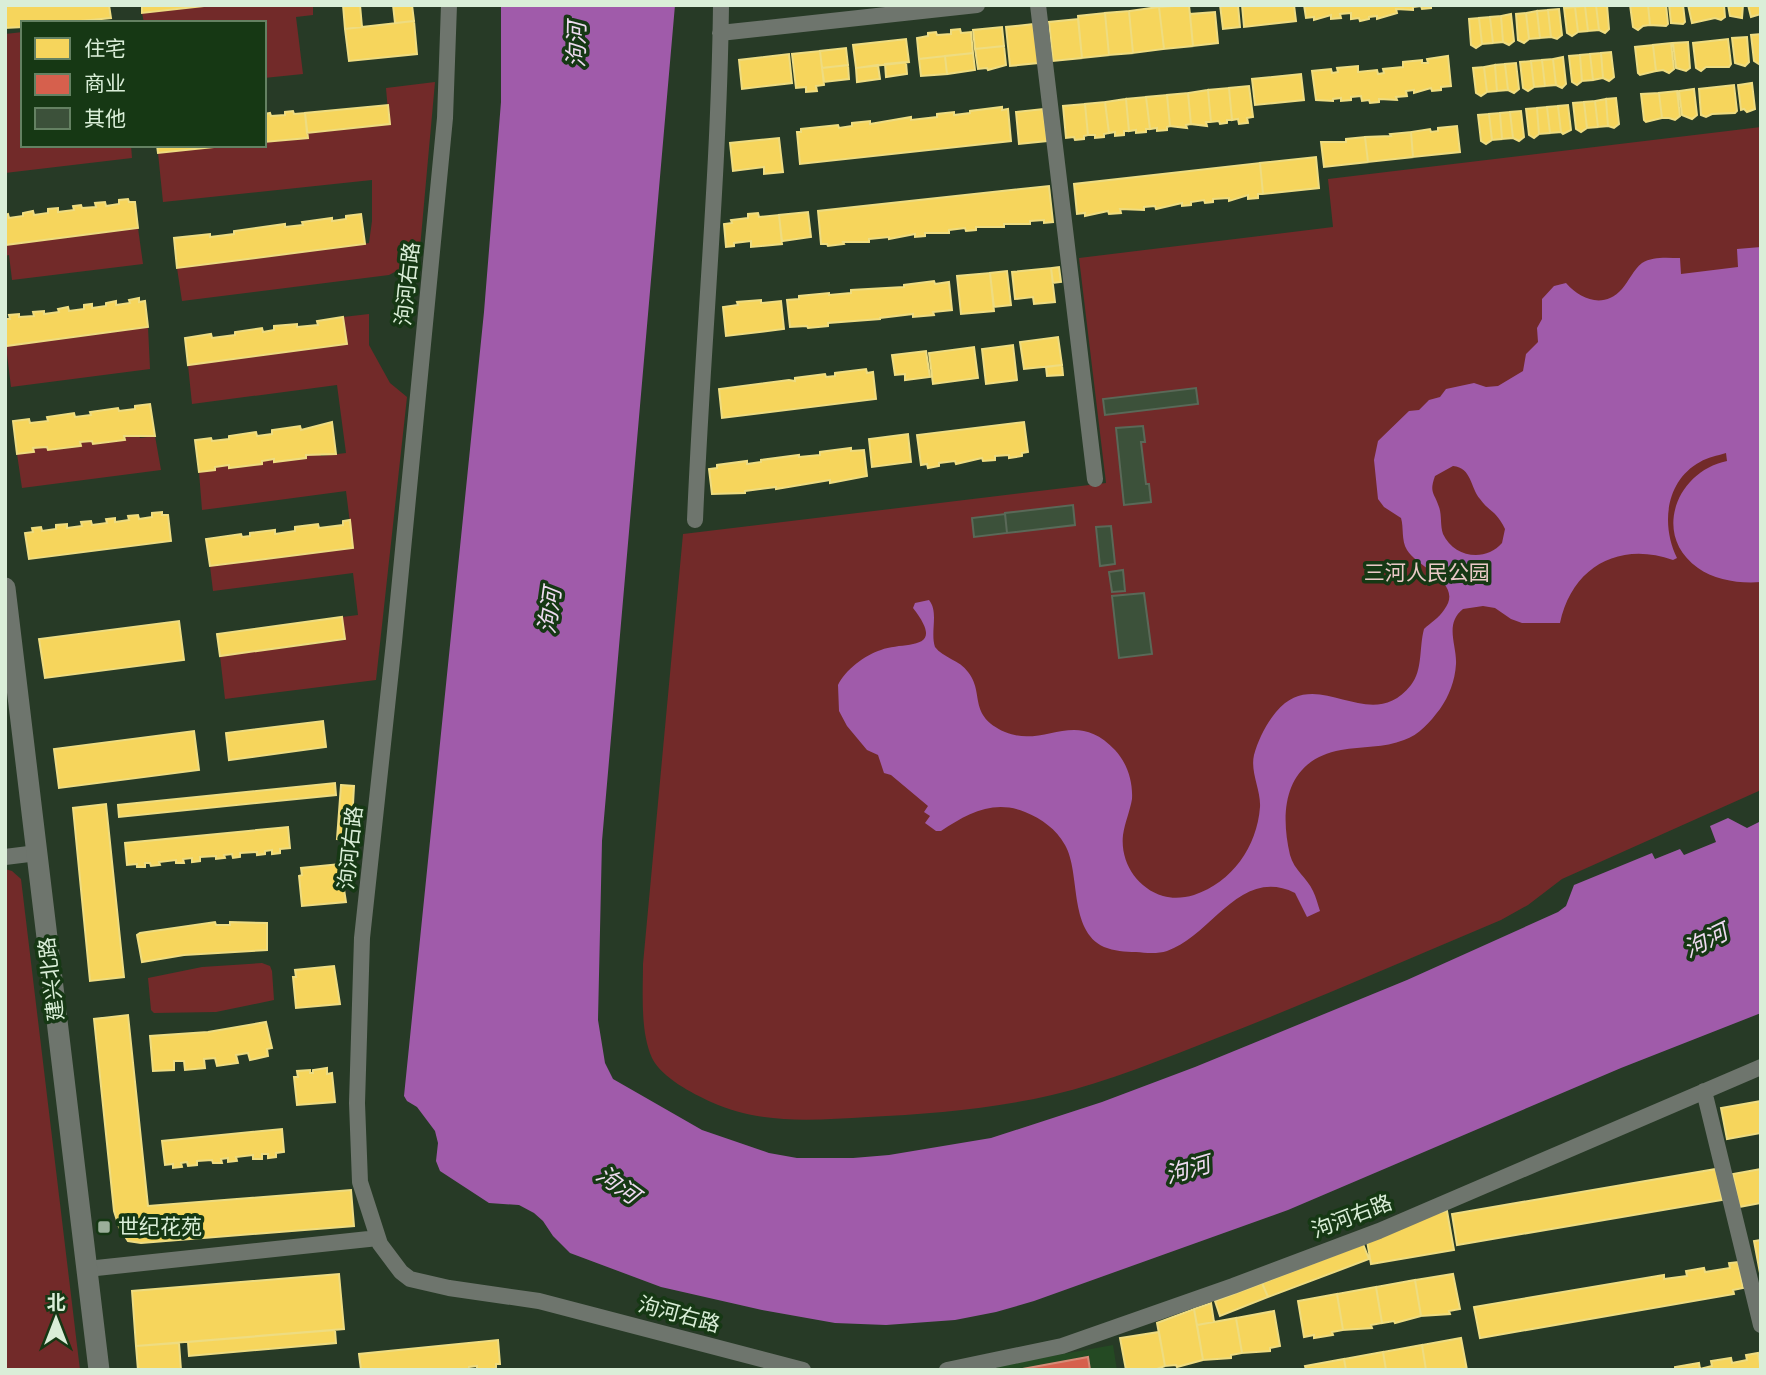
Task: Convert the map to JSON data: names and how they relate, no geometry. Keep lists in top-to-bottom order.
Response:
{
  "streets": {
    "street": ["泃河右路", "建兴北路"]
  },
  "water": ["泃河"],
  "parks": ["三河人民公园"],
  "places": {
    "transit": ["世纪花苑"]
  },
  "legend": ["住宅", "商业", "其他"],
  "north": "top"
}
